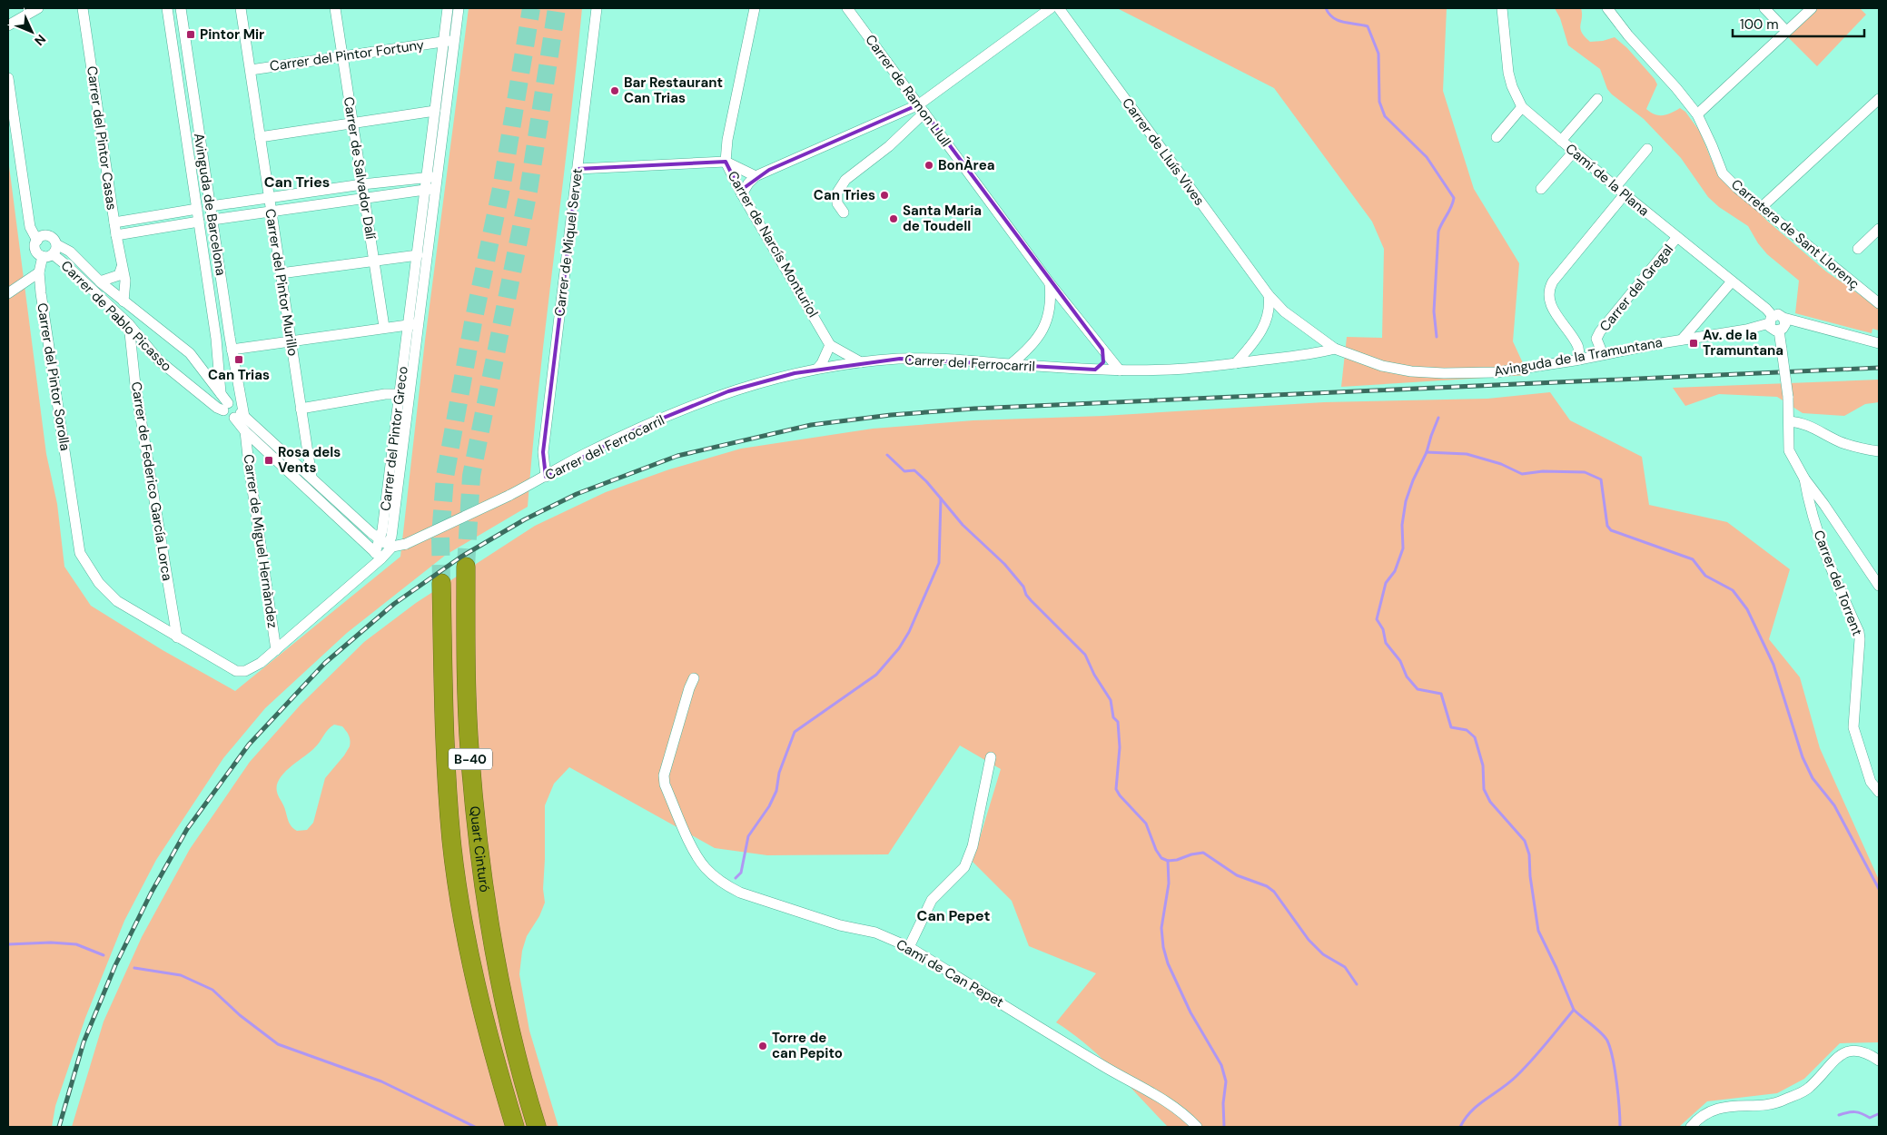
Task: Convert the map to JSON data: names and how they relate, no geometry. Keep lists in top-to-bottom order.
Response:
{
  "streets": {
    "highway": ["B-40", "Quart Cinturó"],
    "street": [
      "Carrer del Pintor Fortuny",
      "Carrer de Ramon Llull",
      "Carrer del Pintor Casas",
      "Carrer de Lluís Vives",
      "Carrer de Salvador Dalí",
      "Camí de la Plana",
      "Avinguda de Barcelona",
      "Carretera de Sant Llorenç",
      "Carrer de Miquel Servet",
      "Carrer de Narcís Monturiol",
      "Carrer del Pintor Murillo",
      "Carrer del Gregal",
      "Carrer de Pablo Picasso",
      "Avinguda de la Tramuntana",
      "Carrer del Ferrocarril",
      "Carrer del Pintor Sorolla",
      "Carrer del Pintor Greco",
      "Carrer de Federico García Lorca",
      "Carrer de Miguel Hernàndez",
      "Carrer del Torrent",
      "Camí de Can Pepet"
    ]
  },
  "crossings": [
    ["Carrer del Pintor Fortuny", "Carrer de Salvador Dalí"],
    ["Carrer del Pintor Fortuny", "Carrer del Pintor Murillo"],
    ["Carrer del Pintor Fortuny", "Carrer del Pintor Greco"],
    ["Carrer de Ramon Llull", "Carrer del Ferrocarril"],
    ["Carrer del Pintor Casas", "Carrer de Pablo Picasso"],
    ["Carrer de Lluís Vives", "Avinguda de la Tramuntana"],
    ["Carrer de Lluís Vives", "Carrer del Ferrocarril"],
    ["Camí de la Plana", "Carrer del Gregal"],
    ["Camí de la Plana", "Avinguda de la Tramuntana"],
    ["Avinguda de Barcelona", "Carrer de Pablo Picasso"],
    ["Carrer de Miquel Servet", "Carrer del Ferrocarril"],
    ["Carrer del Pintor Murillo", "Carrer de Pablo Picasso"],
    ["Carrer del Gregal", "Avinguda de la Tramuntana"],
    ["Carrer de Pablo Picasso", "Carrer del Ferrocarril"],
    ["Carrer de Pablo Picasso", "Carrer del Pintor Sorolla"],
    ["Carrer de Pablo Picasso", "Carrer del Pintor Greco"],
    ["Carrer de Pablo Picasso", "Carrer de Federico García Lorca"],
    ["Carrer de Pablo Picasso", "Carrer de Miguel Hernàndez"],
    ["Avinguda de la Tramuntana", "Carrer del Ferrocarril"],
    ["Carrer del Ferrocarril", "Carrer del Pintor Greco"],
    ["Carrer del Pintor Sorolla", "Carrer de Federico García Lorca"]
  ],
  "districts": ["Can Tries", "Can Pepet"],
  "places": {
    "transit": [
      "Pintor Mir",
      "Av. de la Tramuntana",
      "Can Trias",
      "Rosa dels Vents"
    ],
    "other": [
      "Bar Restaurant Can Trias",
      "BonÀrea",
      "Can Tries",
      "Santa Maria de Toudell",
      "Torre de can Pepito"
    ]
  },
  "scale_bar": "100 m",
  "north": "bottom right"
}
